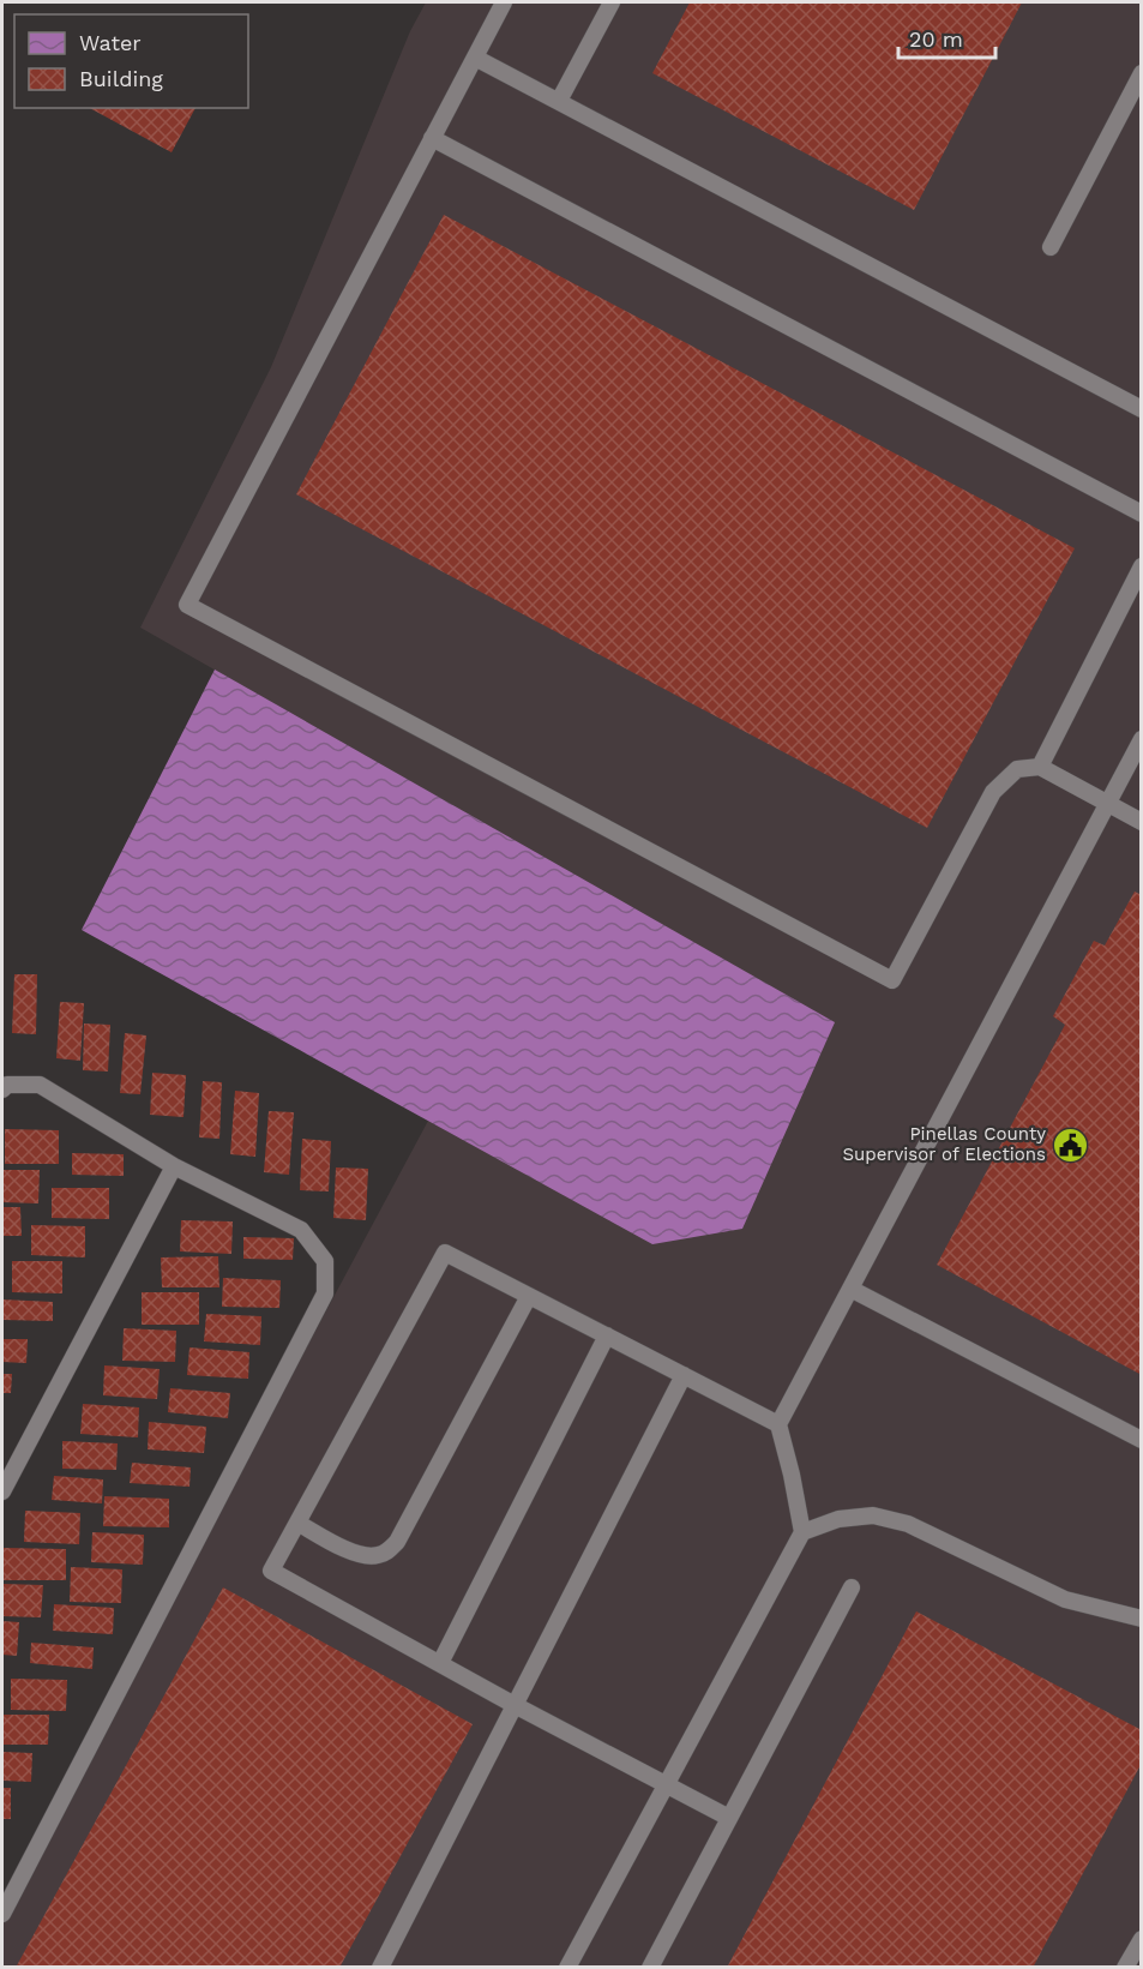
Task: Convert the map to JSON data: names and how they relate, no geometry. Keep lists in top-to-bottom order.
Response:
{
  "places": {
    "public building": ["Pinellas County Supervisor of Elections"]
  },
  "legend": ["Water", "Building"],
  "scale_bar": "20 m"
}
